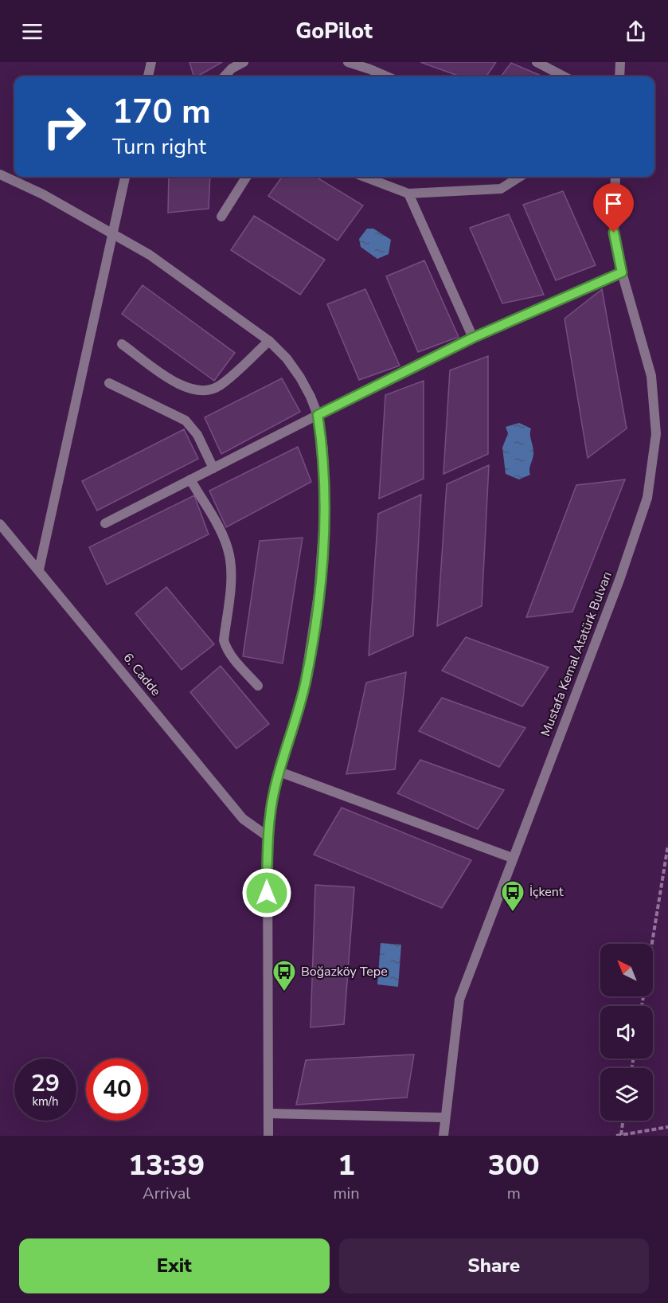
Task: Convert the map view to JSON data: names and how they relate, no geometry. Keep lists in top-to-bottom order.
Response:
{
  "streets": {
    "street": ["Mustafa Kemal Atatürk Bulvarı", "6. Cadde"]
  },
  "places": {
    "bus stop": ["İçkent", "Boğazköy Tepe"]
  },
  "north": "top left",
  "page": {
    "header": "GoPilot",
    "turn": ["170 m", "Turn right"],
    "speed": "29 km/h",
    "limit": "40",
    "eta": [
      "13:39",
      "Arrival",
      "1",
      "min",
      "300",
      "m"
    ],
    "buttons": ["Exit", "Share"]
  }
}
